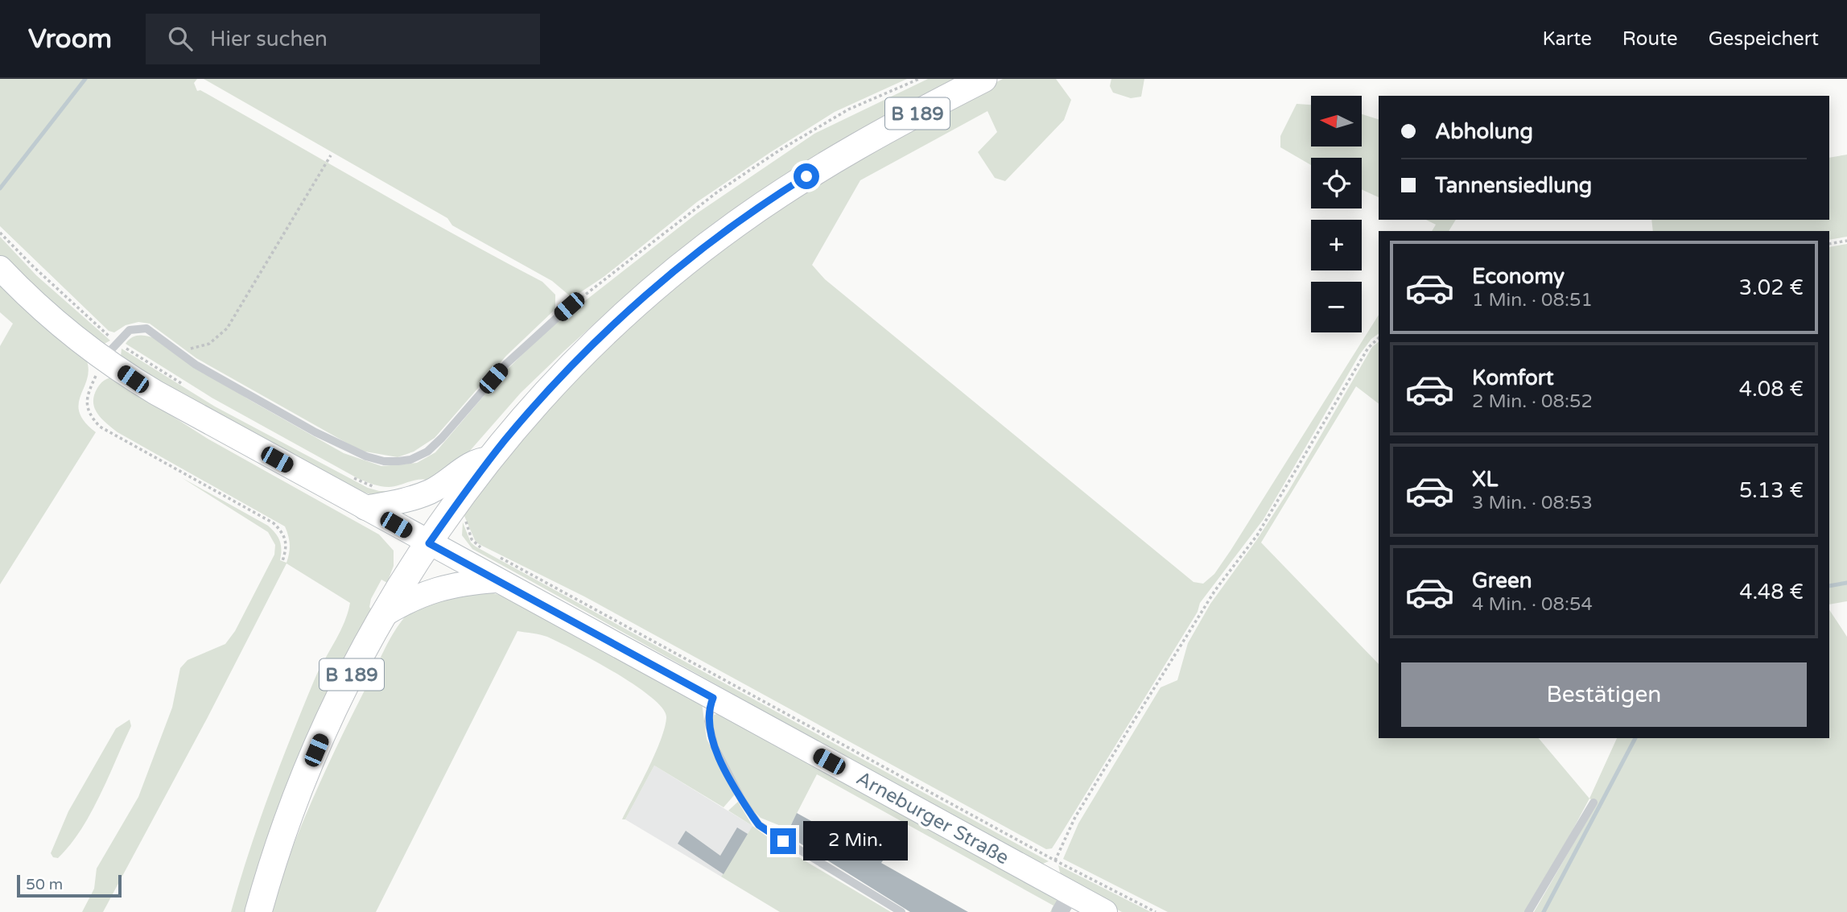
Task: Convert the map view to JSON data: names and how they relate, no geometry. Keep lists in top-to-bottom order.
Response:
{
  "streets": {
    "main road": ["B 189", "Arneburger Straße"]
  },
  "crossings": [
    ["B 189", "Arneburger Straße"]
  ],
  "scale_bar": "50 m",
  "north": "left",
  "page": {
    "header": "Vroom",
    "search": "Hier suchen",
    "nav": ["Karte", "Route", "Gespeichert"],
    "map_buttons": ["+", "−"],
    "banner": ["Abholung", "Tannensiedlung"],
    "list": [
      {
        "name": "Economy",
        "note": "1 Min. · 08:51",
        "value": "3.02 €"
      },
      {
        "name": "Komfort",
        "note": "2 Min. · 08:52",
        "value": "4.08 €"
      },
      {
        "name": "XL",
        "note": "3 Min. · 08:53",
        "value": "5.13 €"
      },
      {
        "name": "Green",
        "note": "4 Min. · 08:54",
        "value": "4.48 €"
      }
    ],
    "buttons": "Bestätigen",
    "bubble": "2 Min.",
    "scale": "50 m"
  }
}
